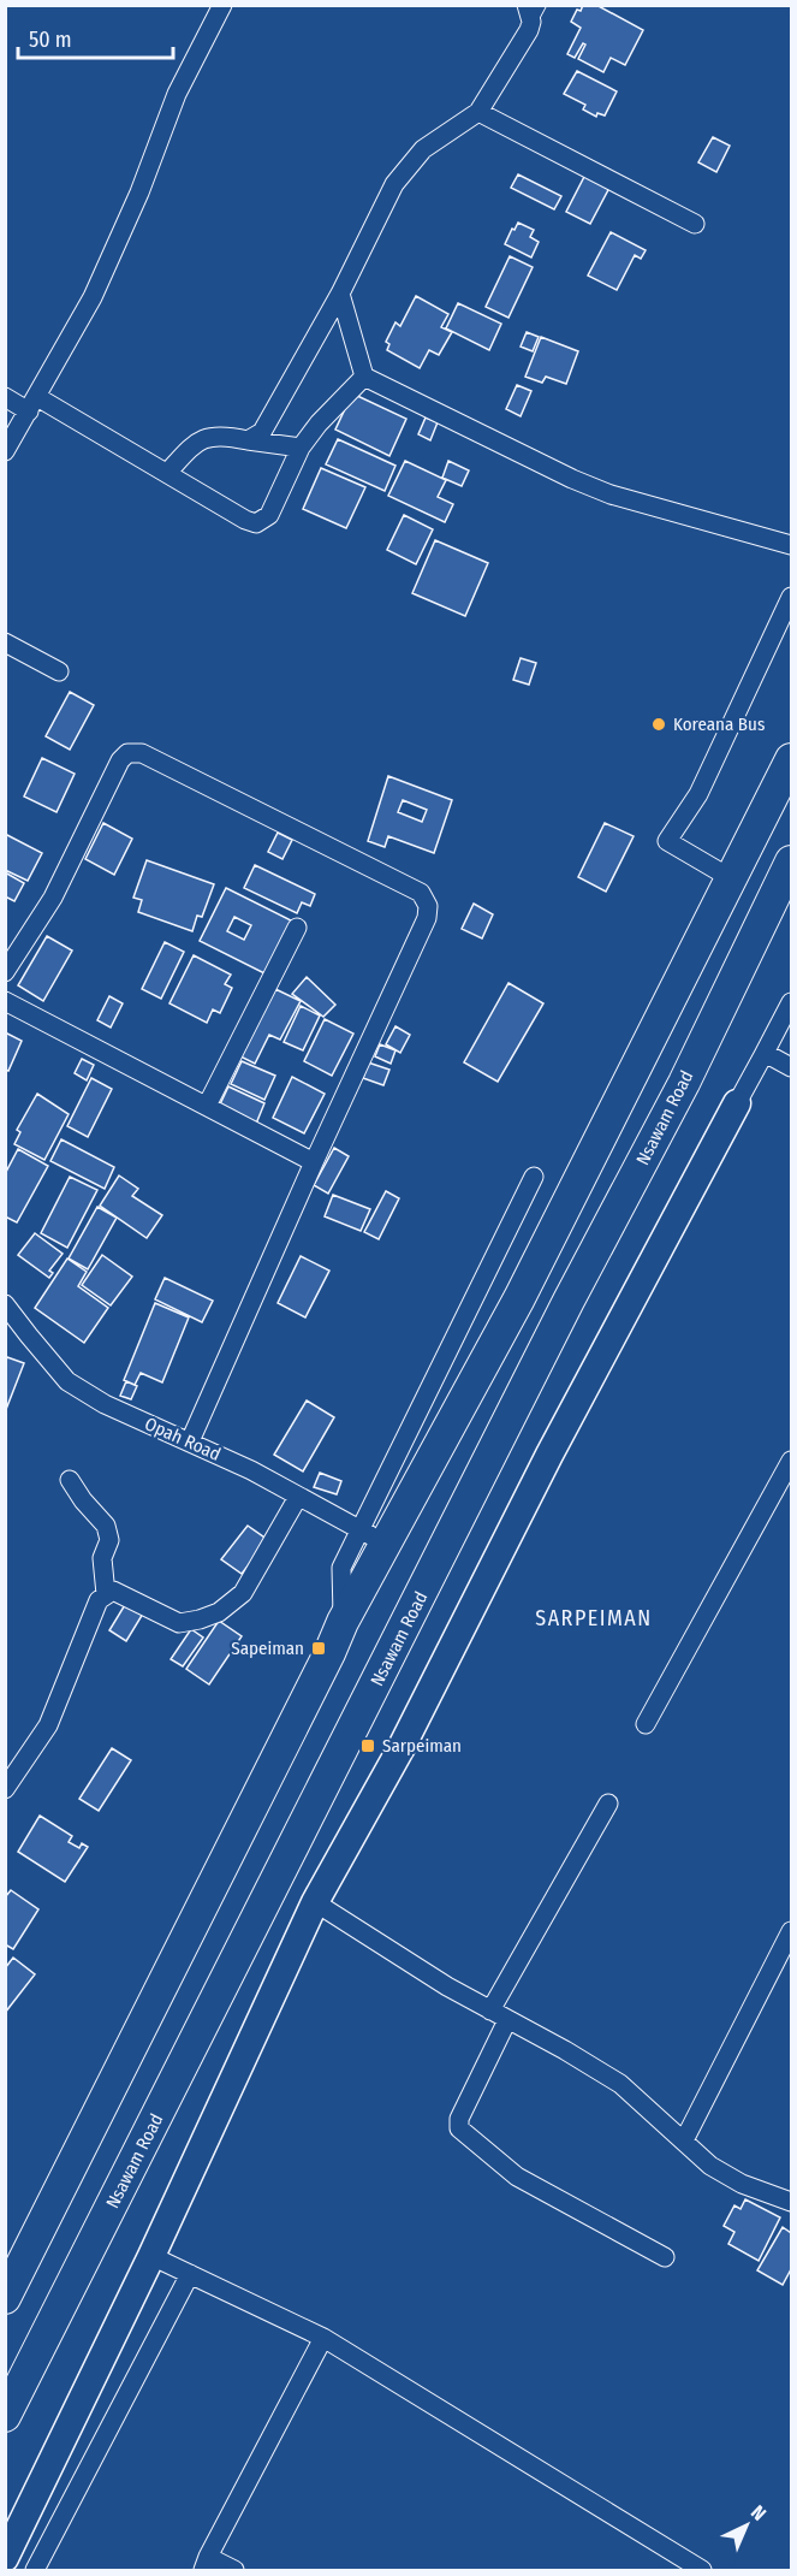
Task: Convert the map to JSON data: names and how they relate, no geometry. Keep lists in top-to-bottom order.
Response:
{
  "streets": {
    "highway": ["Nsawam Road"],
    "street": ["Opah Road"]
  },
  "districts": ["SARPEIMAN"],
  "places": {
    "other": ["Koreana Bus"],
    "transit": ["Sapeiman", "Sarpeiman"]
  },
  "scale_bar": "50 m",
  "north": "top right"
}
